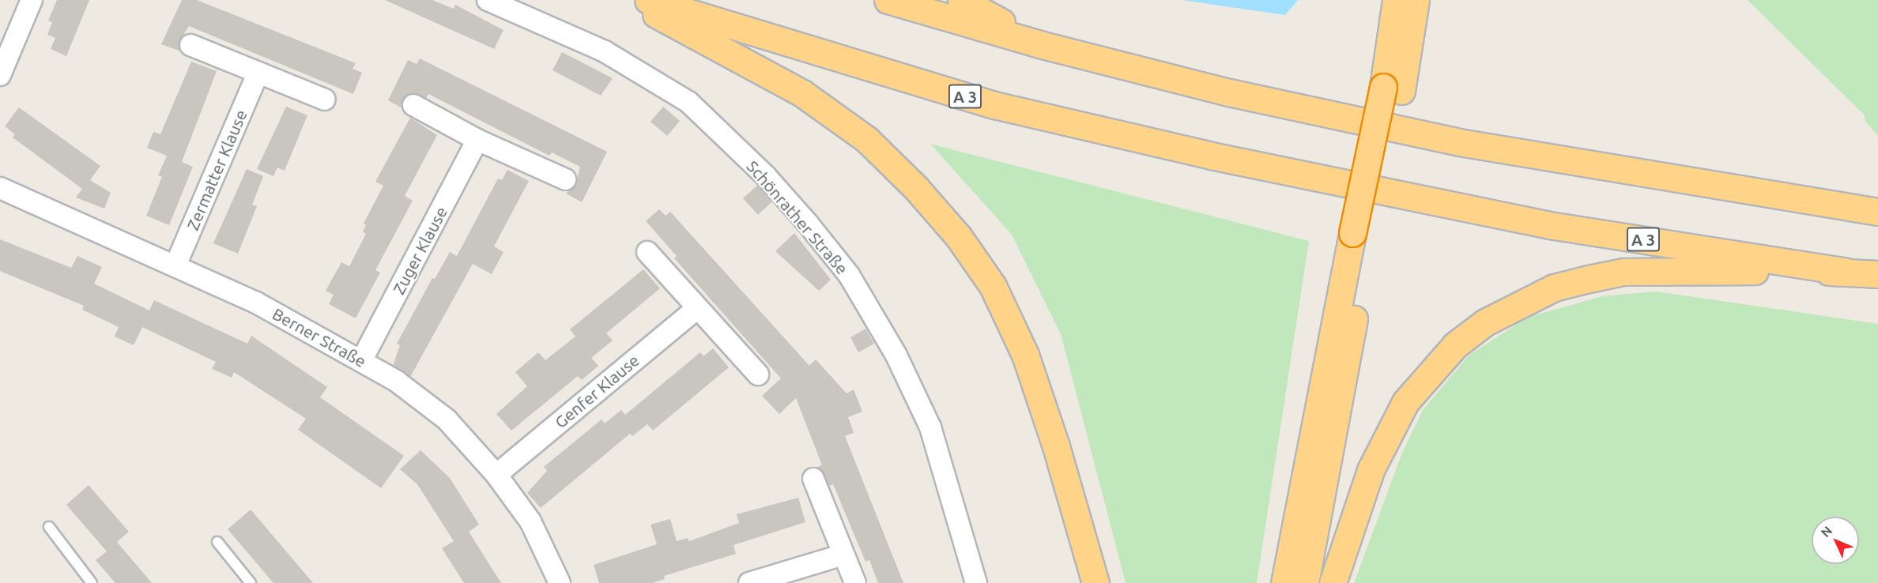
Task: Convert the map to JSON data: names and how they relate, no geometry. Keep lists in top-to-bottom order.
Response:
{
  "streets": {
    "highway": ["A 3"],
    "street": [
      "Zermatter Klause",
      "Schönrather Straße",
      "Zuger Klause",
      "Berner Straße",
      "Genfer Klause"
    ]
  },
  "crossings": [
    ["Zermatter Klause", "Berner Straße"],
    ["Zuger Klause", "Berner Straße"],
    ["Berner Straße", "Genfer Klause"]
  ],
  "north": "top left"
}
